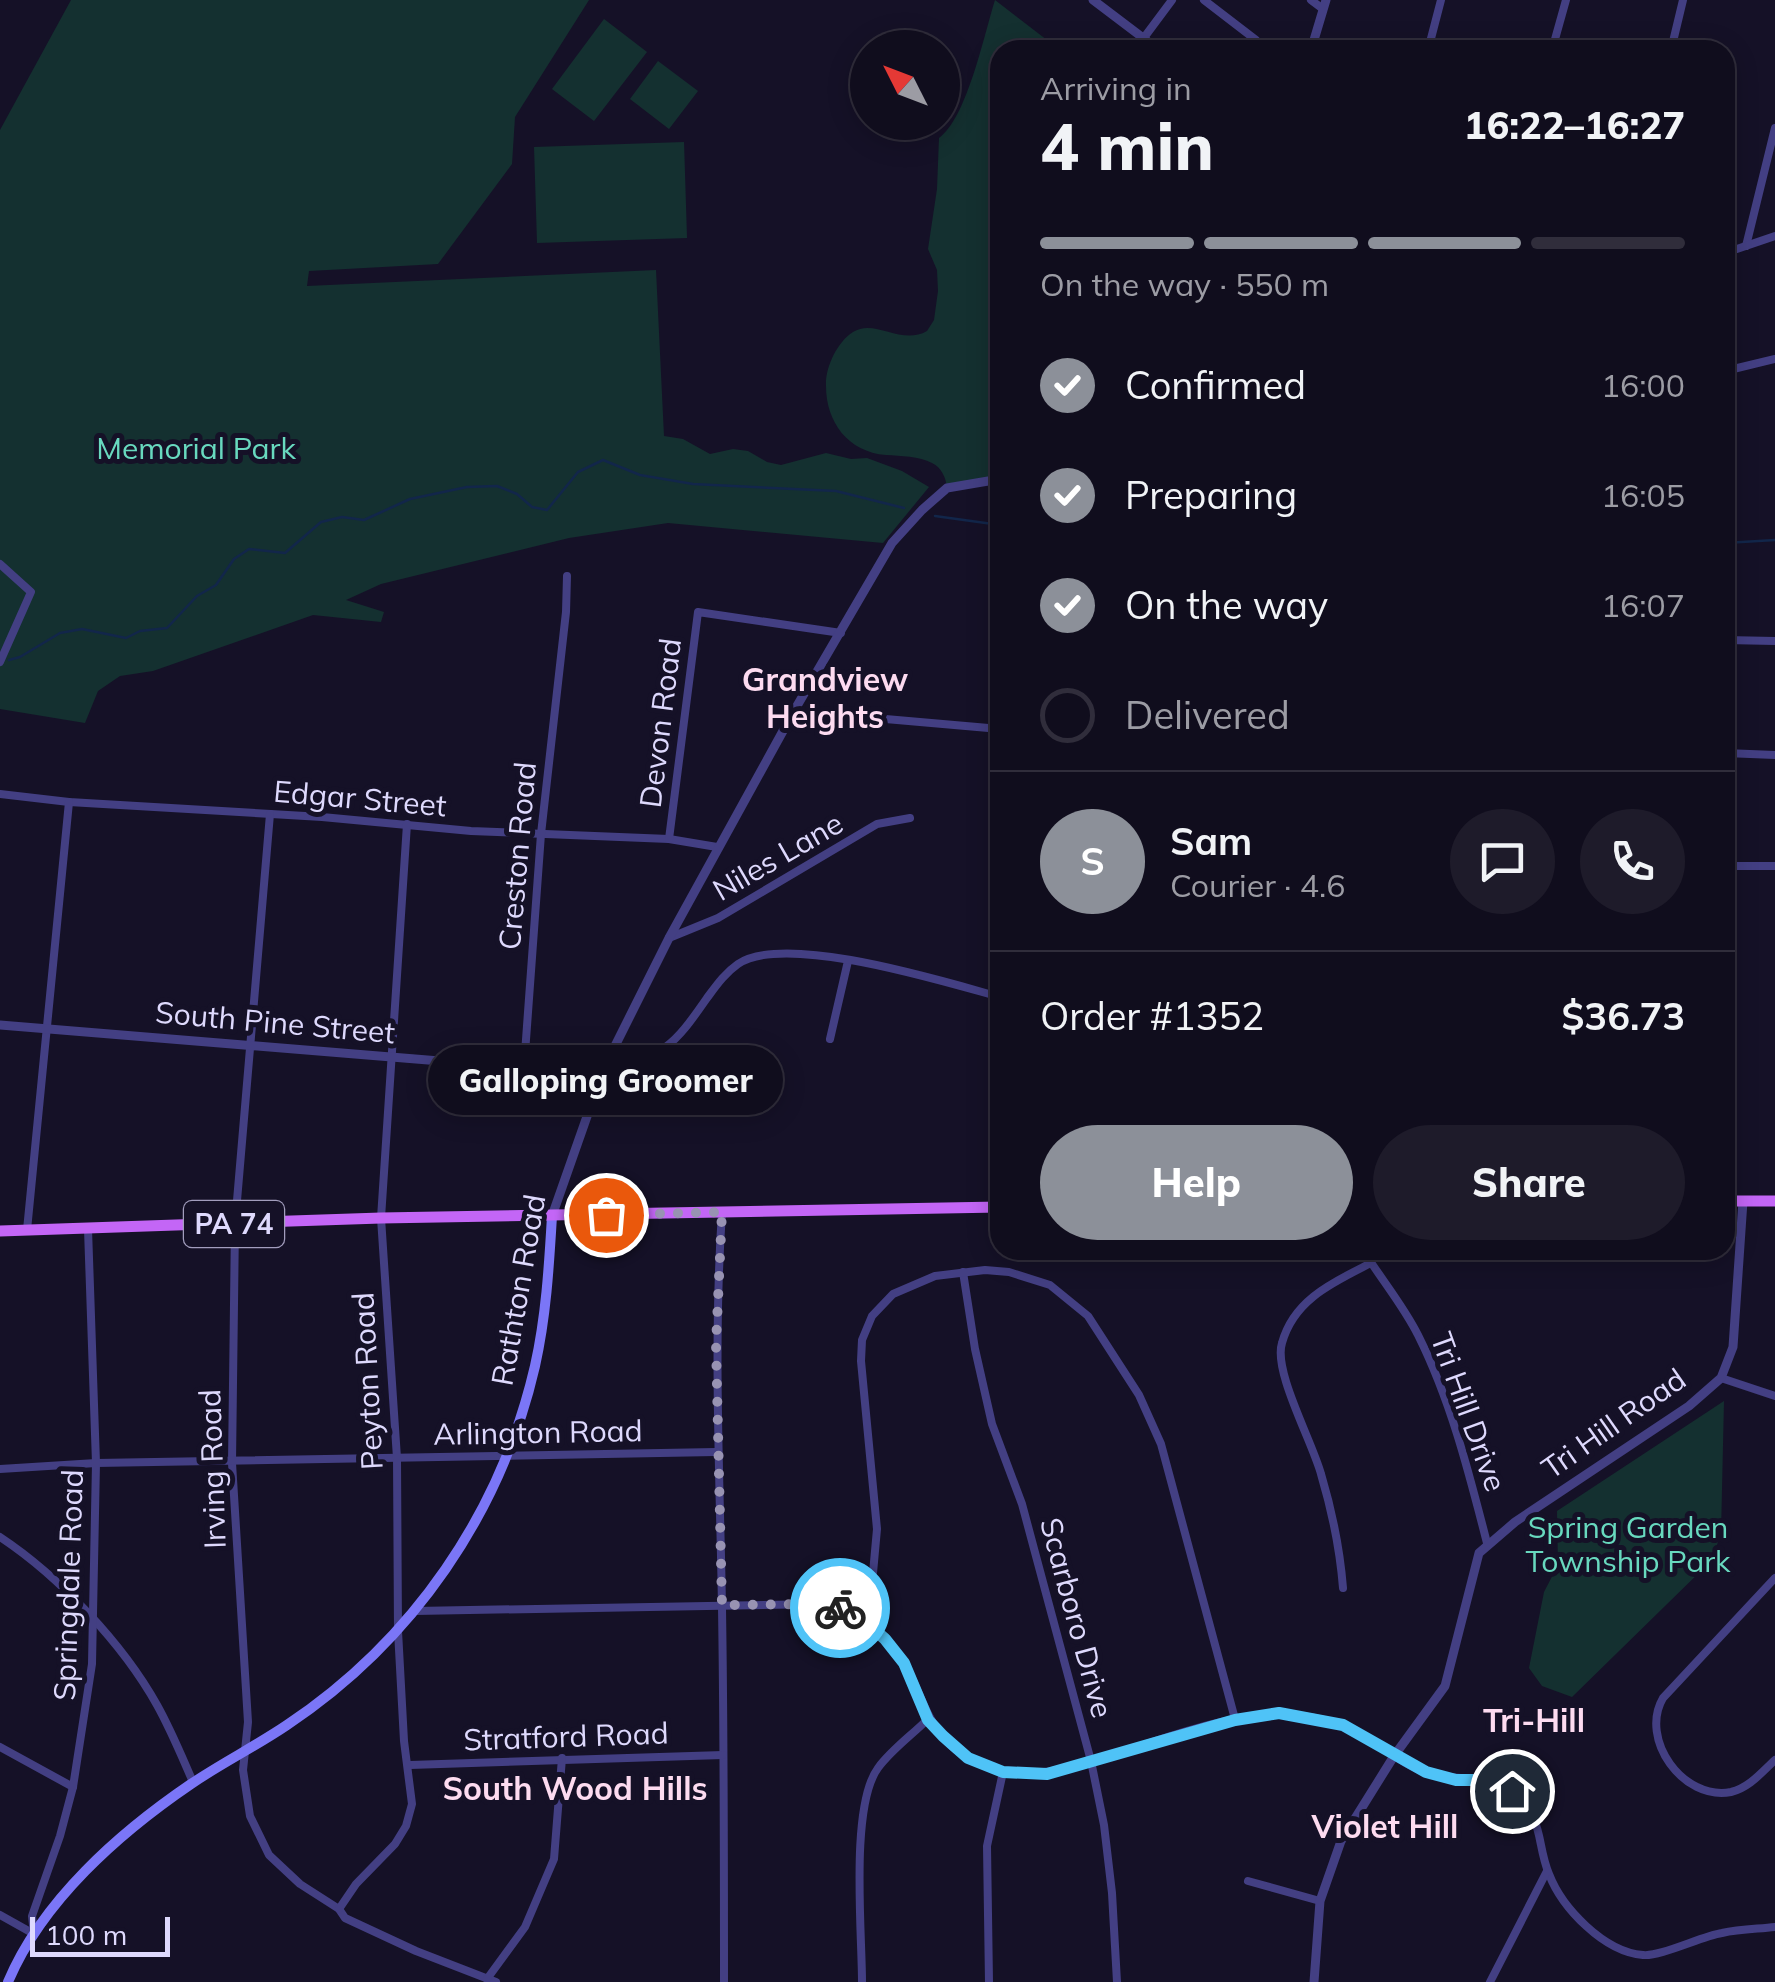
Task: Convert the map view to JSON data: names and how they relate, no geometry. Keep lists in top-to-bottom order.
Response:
{
  "streets": {
    "main road": ["PA 74", "Rathton Road"],
    "street": [
      "Devon Road",
      "Edgar Street",
      "Creston Road",
      "Niles Lane",
      "South Pine Street",
      "Peyton Road",
      "Tri Hill Drive",
      "Tri Hill Road",
      "Arlington Road",
      "Irving Road",
      "Springdale Road",
      "Scarboro Drive",
      "Stratford Road"
    ]
  },
  "crossings": [
    ["Devon Road", "Edgar Street"],
    ["Devon Road", "Rathton Road"],
    ["Edgar Street", "Creston Road"],
    ["Edgar Street", "Rathton Road"],
    ["Edgar Street", "Peyton Road"],
    ["Edgar Street", "Irving Road"],
    ["Creston Road", "South Pine Street"],
    ["Niles Lane", "Rathton Road"],
    ["South Pine Street", "Rathton Road"],
    ["South Pine Street", "Peyton Road"],
    ["South Pine Street", "Irving Road"],
    ["PA 74", "Rathton Road"],
    ["PA 74", "Peyton Road"],
    ["PA 74", "Irving Road"],
    ["PA 74", "Springdale Road"],
    ["Rathton Road", "Peyton Road"],
    ["Rathton Road", "Arlington Road"],
    ["Rathton Road", "Irving Road"],
    ["Rathton Road", "Springdale Road"],
    ["Peyton Road", "Arlington Road"],
    ["Peyton Road", "Irving Road"],
    ["Peyton Road", "Stratford Road"],
    ["Tri Hill Drive", "Tri Hill Road"],
    ["Arlington Road", "Irving Road"],
    ["Arlington Road", "Springdale Road"]
  ],
  "districts": [
    "Grandview Heights",
    "Tri-Hill",
    "South Wood Hills",
    "Violet Hill"
  ],
  "parks": ["Memorial Park", "Spring Garden Township Park"],
  "places": ["Galloping Groomer"],
  "scale_bar": "100 m",
  "north": "top left",
  "page": {
    "heading": ["4 min", "Arriving in", "16:22–16:27"],
    "panel": [
      "Sam",
      "Courier · 4.6",
      "Order #1352",
      "$36.73"
    ],
    "bar": "On the way · 550 m",
    "list": [
      ["Confirmed", "16:00"],
      ["Preparing", "16:05"],
      ["On the way", "16:07"],
      "Delivered"
    ],
    "round": "S",
    "bubble": "Galloping Groomer",
    "buttons": ["Help", "Share"],
    "scale": "100 m"
  }
}
